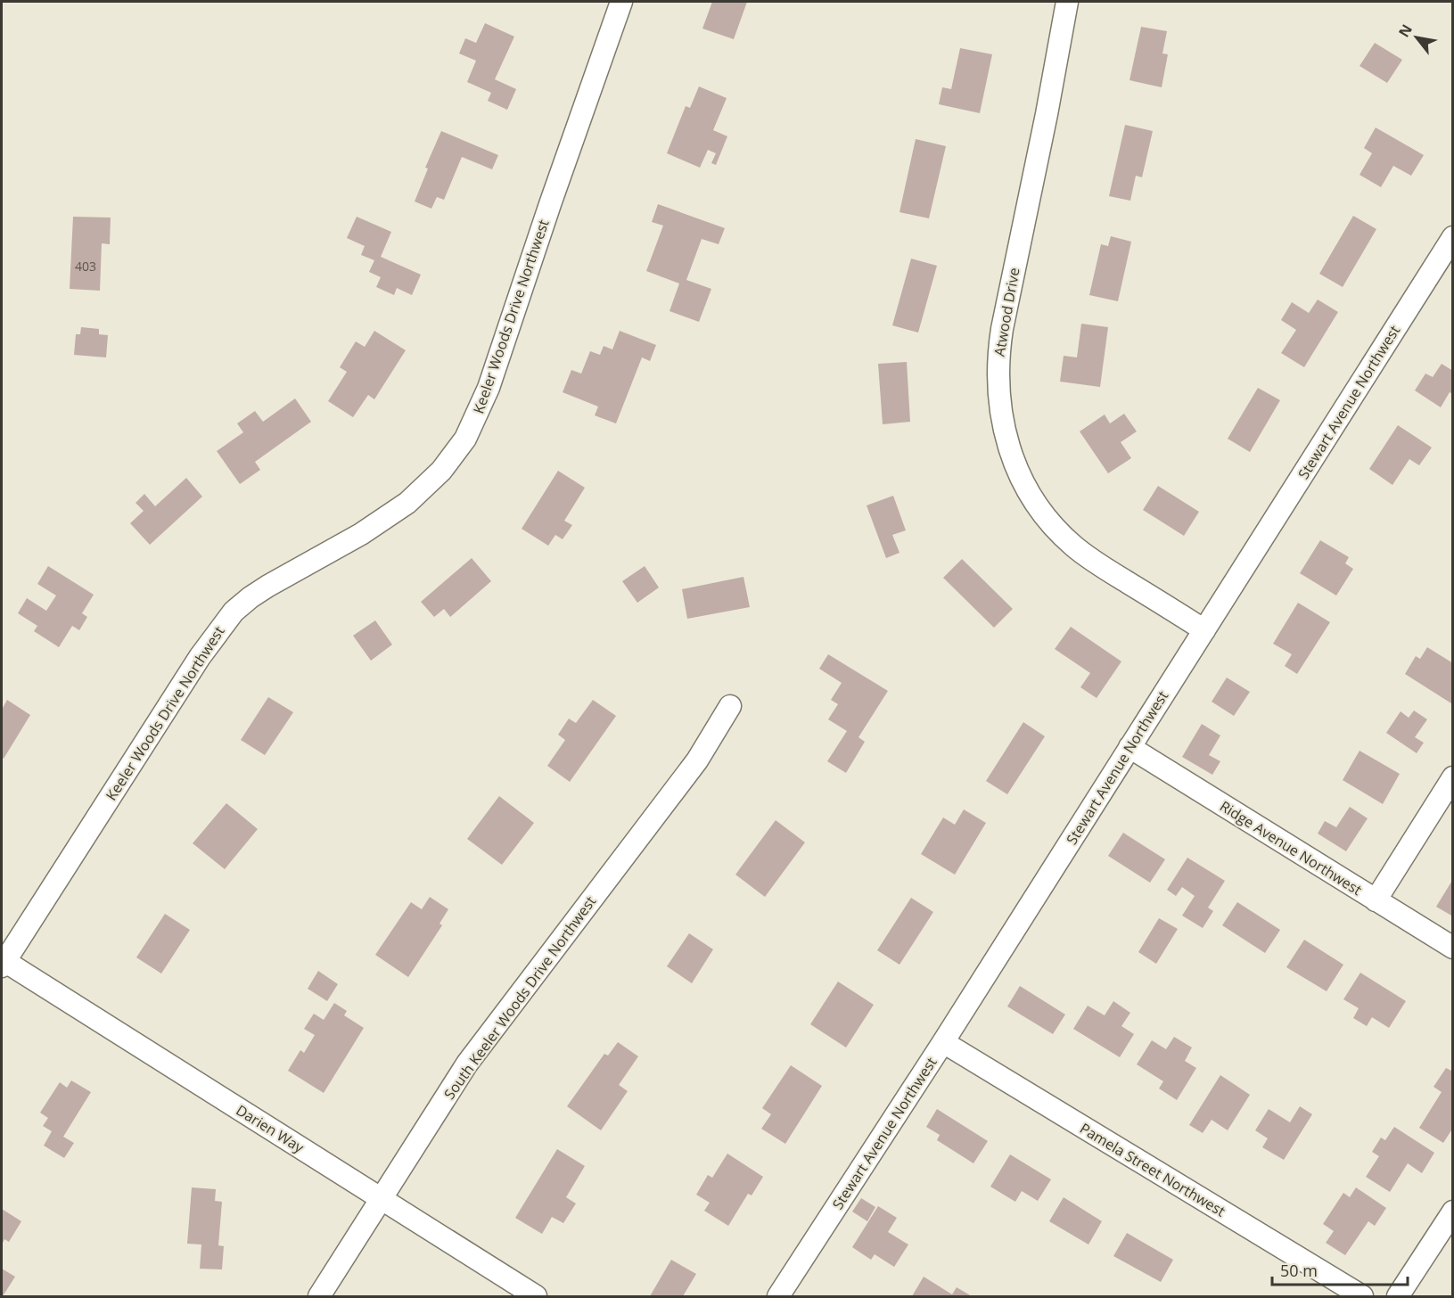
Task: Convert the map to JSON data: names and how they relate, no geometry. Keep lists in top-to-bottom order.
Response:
{
  "streets": {
    "street": [
      "Atwood Drive",
      "Keeler Woods Drive Northwest",
      "Stewart Avenue Northwest",
      "Ridge Avenue Northwest",
      "South Keeler Woods Drive Northwest",
      "Darien Way",
      "Pamela Street Northwest"
    ]
  },
  "crossings": [
    ["Atwood Drive", "Stewart Avenue Northwest"],
    ["Keeler Woods Drive Northwest", "Darien Way"],
    ["Stewart Avenue Northwest", "Ridge Avenue Northwest"],
    ["Stewart Avenue Northwest", "Pamela Street Northwest"],
    ["South Keeler Woods Drive Northwest", "Darien Way"]
  ],
  "house_numbers": ["403"],
  "scale_bar": "50 m",
  "north": "top left"
}
